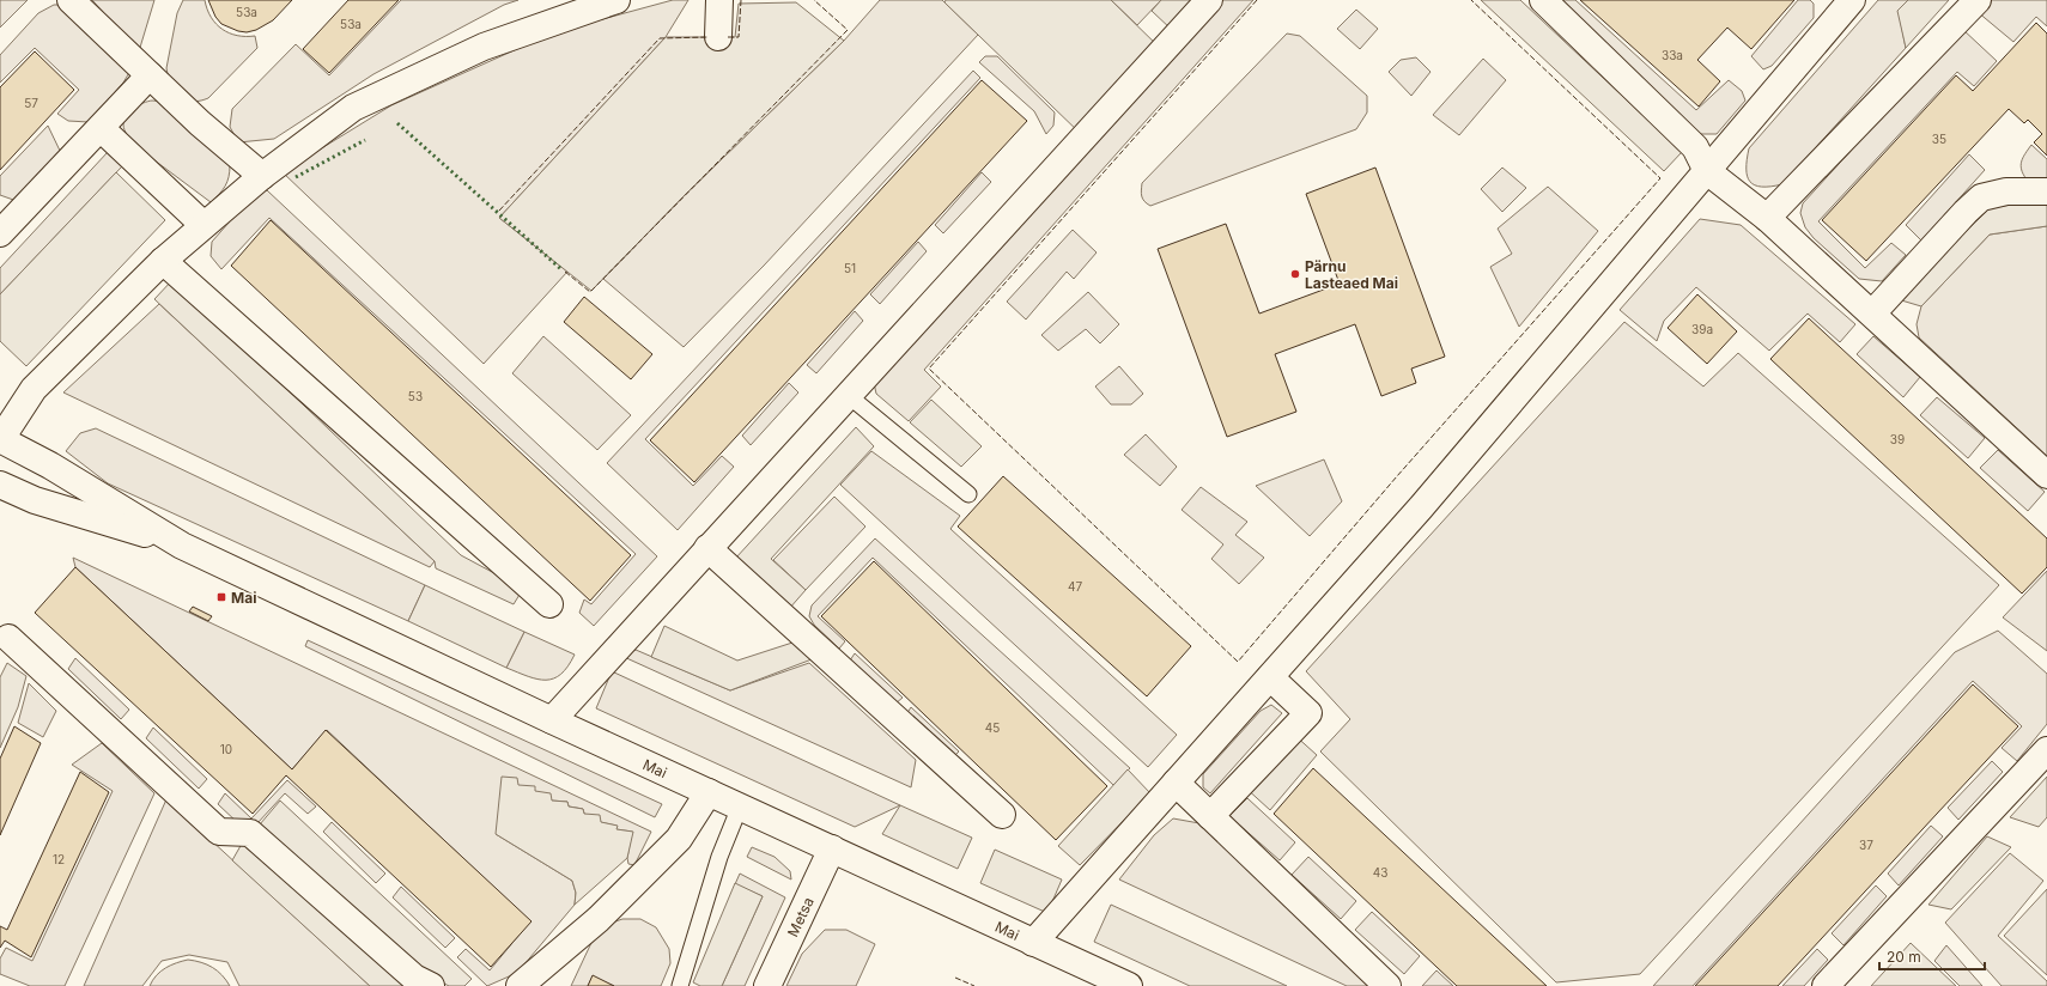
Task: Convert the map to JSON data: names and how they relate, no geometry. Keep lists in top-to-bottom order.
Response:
{
  "streets": {
    "street": ["Mai", "Metsa"]
  },
  "crossings": [
    ["Mai", "Metsa"]
  ],
  "places": {
    "other": ["Pärnu Lasteaed Mai"],
    "transit": ["Mai"]
  },
  "house_numbers": [
    "53a",
    "53a",
    "33a",
    "57",
    "35",
    "51",
    "39a",
    "53",
    "39",
    "47",
    "45",
    "10",
    "37",
    "12",
    "43"
  ],
  "scale_bar": "20 m"
}
